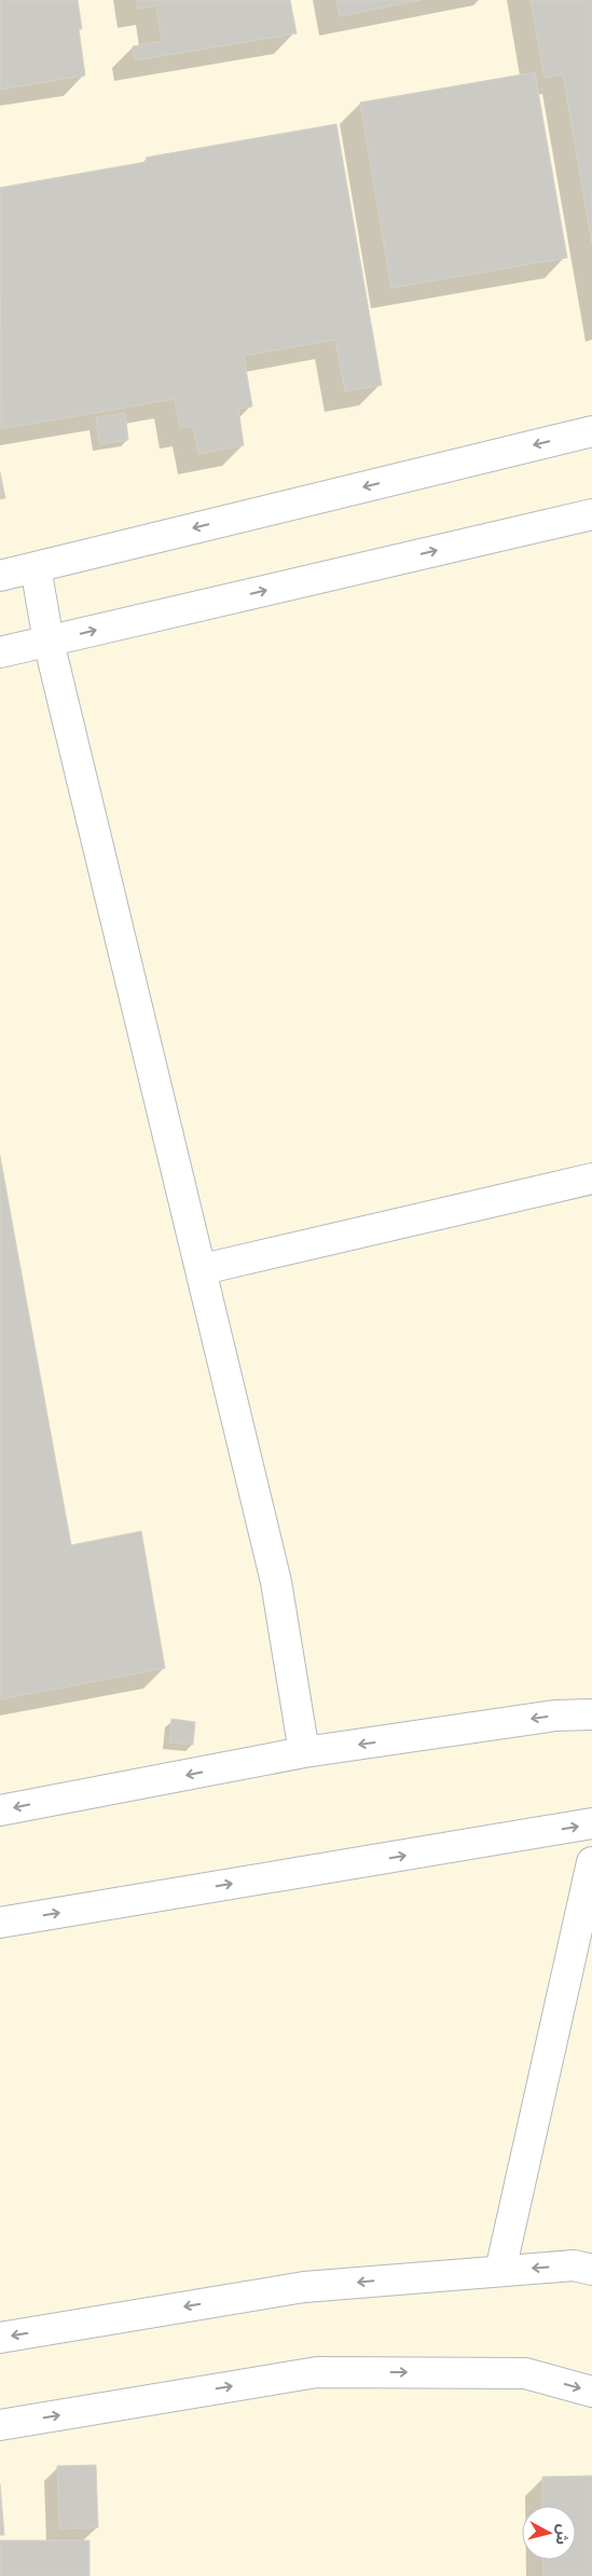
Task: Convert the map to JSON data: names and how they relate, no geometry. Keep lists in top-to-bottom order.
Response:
{
  "north": "right"
}
